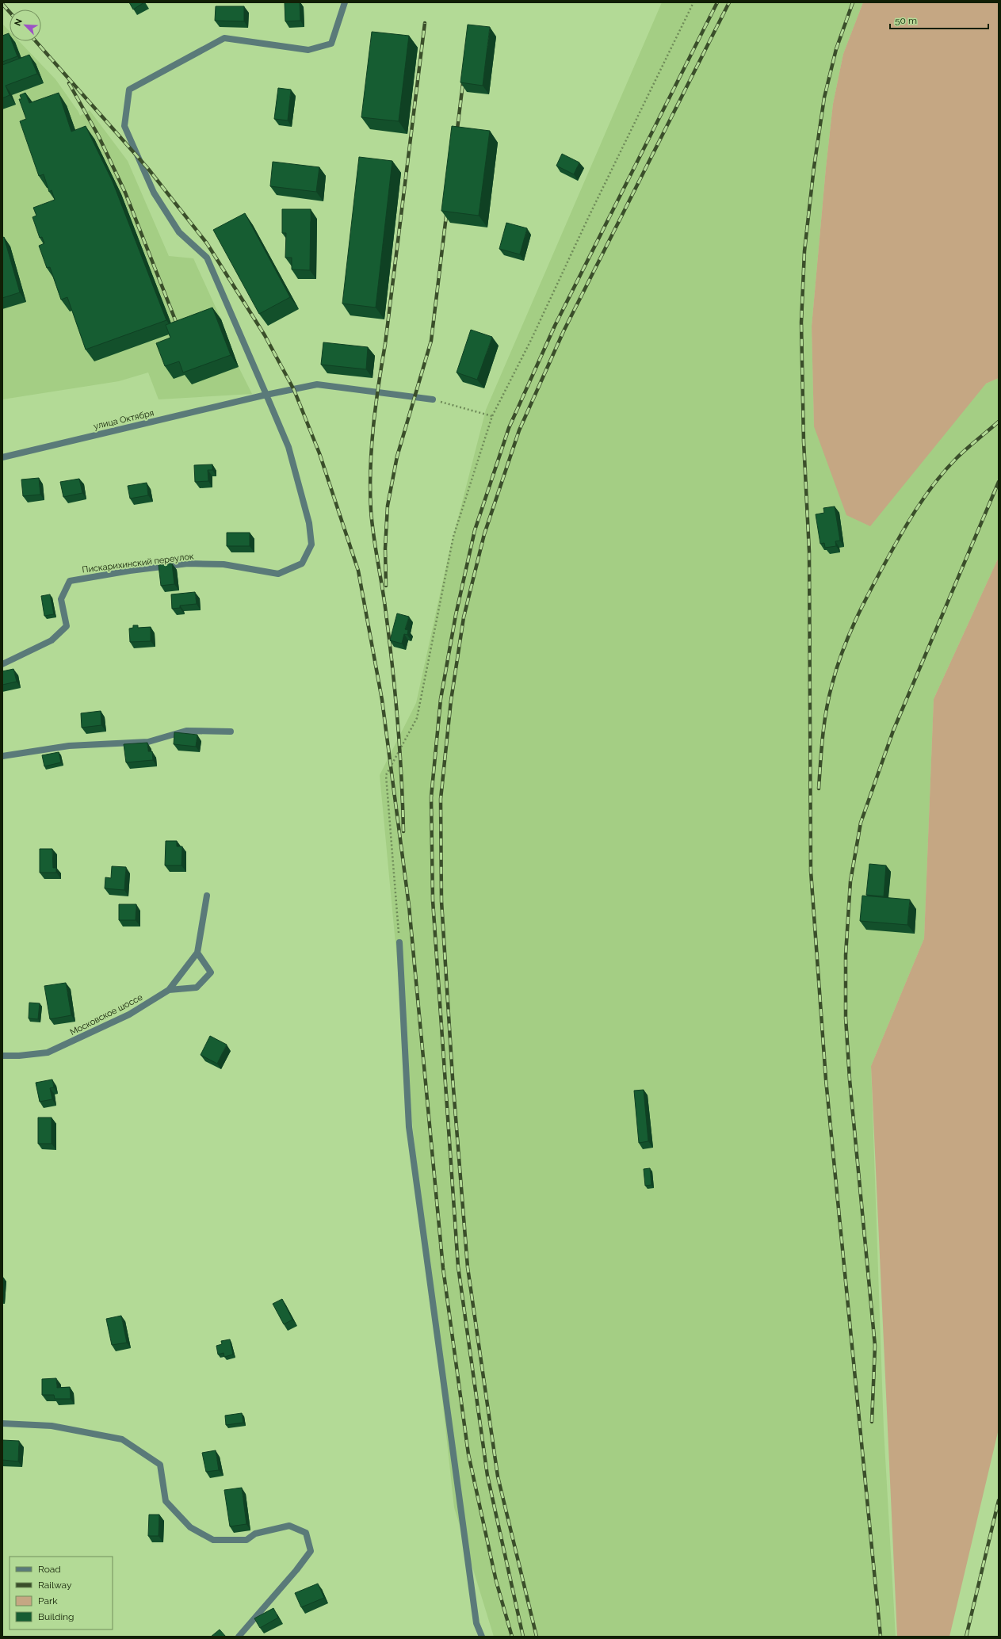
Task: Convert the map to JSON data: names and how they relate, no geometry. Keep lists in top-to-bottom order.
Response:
{
  "streets": {
    "street": ["улица Октября", "Пискарихинский переулок", "Московское шоссе"]
  },
  "crossings": [
    ["улица Октября", "Пискарихинский переулок"]
  ],
  "legend": [
    "Road",
    "Railway",
    "Park",
    "Building"
  ],
  "scale_bar": "50 m",
  "north": "top left"
}
